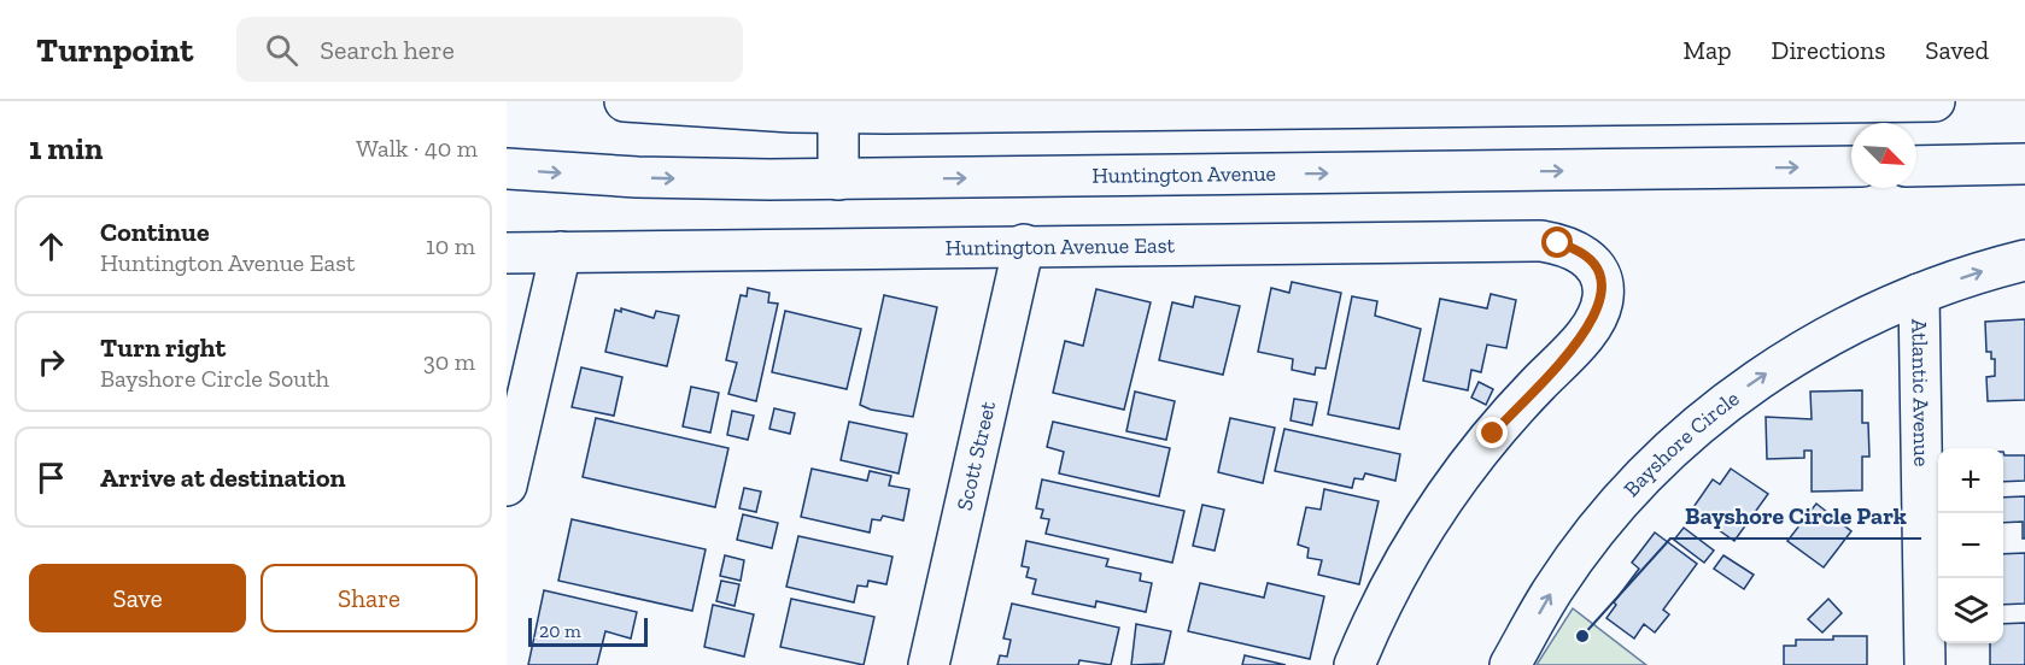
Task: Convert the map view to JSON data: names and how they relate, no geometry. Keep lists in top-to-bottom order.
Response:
{
  "streets": {
    "street": [
      "Huntington Avenue",
      "Huntington Avenue East",
      "Atlantic Avenue",
      "Bayshore Circle",
      "Scott Street"
    ]
  },
  "crossings": [
    ["Huntington Avenue East", "Scott Street"],
    ["Atlantic Avenue", "Bayshore Circle"]
  ],
  "one_way": ["Bayshore Circle"],
  "places": ["Bayshore Circle Park"],
  "scale_bar": "20 m",
  "north": "bottom right",
  "page": {
    "header": "Turnpoint",
    "search": "Search here",
    "nav": ["Map", "Directions", "Saved"],
    "heading": ["1 min", "Walk · 40 m"],
    "list": [
      ["Continue", "Huntington Avenue East", "10 m"],
      ["Turn right", "Bayshore Circle South", "30 m"],
      "Arrive at destination"
    ],
    "map_buttons": ["+", "−"],
    "buttons": ["Save", "Share"],
    "scale": "20 m"
  }
}
